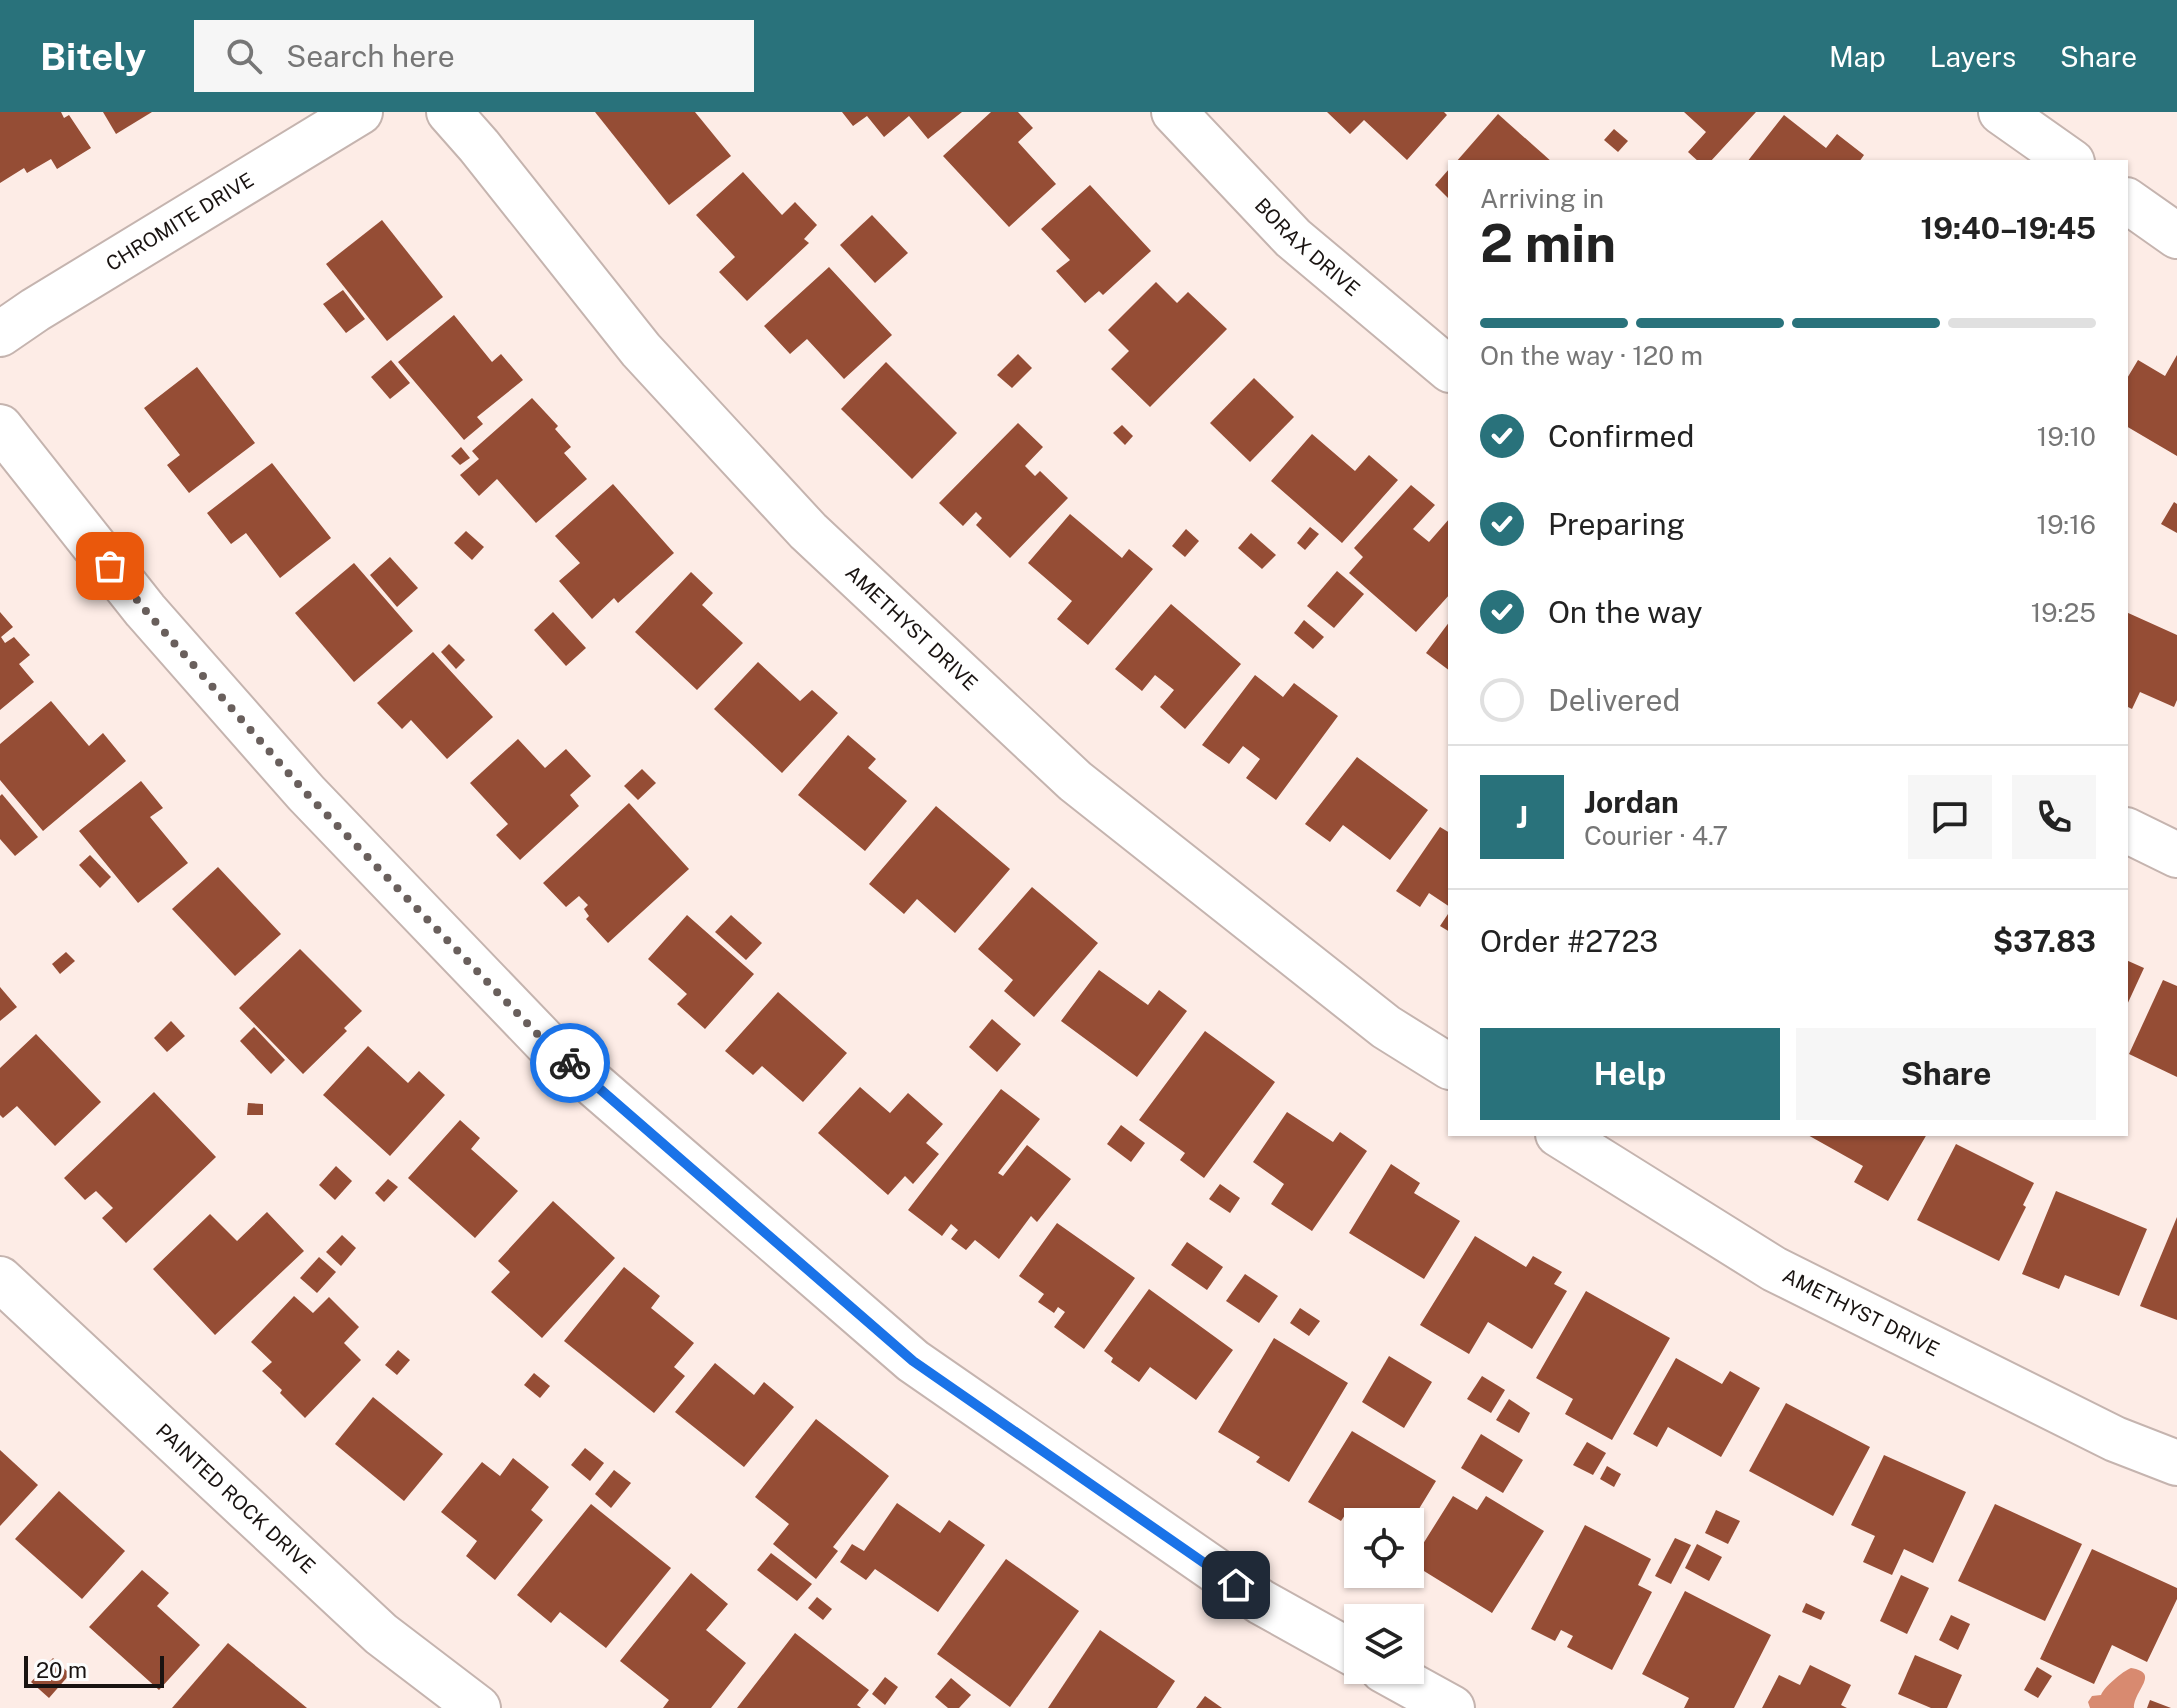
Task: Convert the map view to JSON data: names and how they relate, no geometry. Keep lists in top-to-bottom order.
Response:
{
  "streets": {
    "street": [
      "CHROMITE DRIVE",
      "BORAX DRIVE",
      "AMETHYST DRIVE",
      "PAINTED ROCK DRIVE"
    ]
  },
  "scale_bar": "20 m",
  "page": {
    "header": "Bitely",
    "search": "Search here",
    "nav": ["Map", "Layers", "Share"],
    "heading": ["2 min", "Arriving in", "19:40–19:45"],
    "panel": [
      "Jordan",
      "Courier · 4.7",
      "Order #2723",
      "$37.83"
    ],
    "bar": "On the way · 120 m",
    "list": [
      ["Confirmed", "19:10"],
      ["Preparing", "19:16"],
      ["On the way", "19:25"],
      "Delivered"
    ],
    "round": "J",
    "buttons": ["Help", "Share"],
    "scale": "20 m"
  }
}
